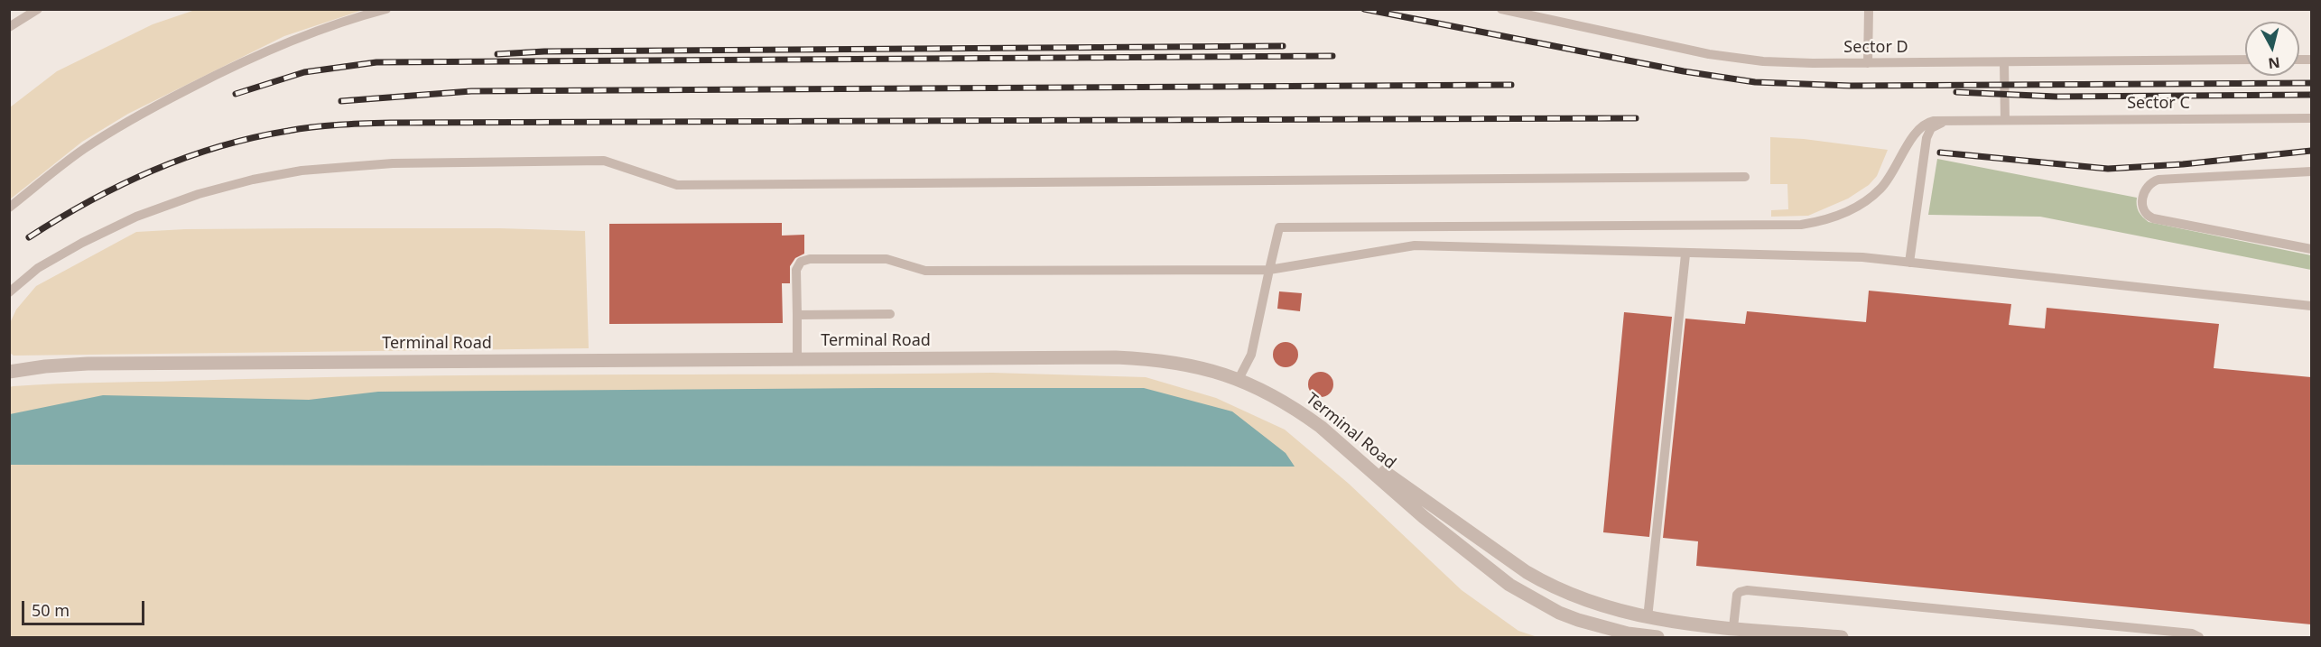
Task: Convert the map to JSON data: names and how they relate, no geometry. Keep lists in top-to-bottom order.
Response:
{
  "streets": {
    "street": ["Terminal Road"],
    "lane": ["Sector D", "Sector C"]
  },
  "scale_bar": "50 m",
  "north": "bottom"
}
